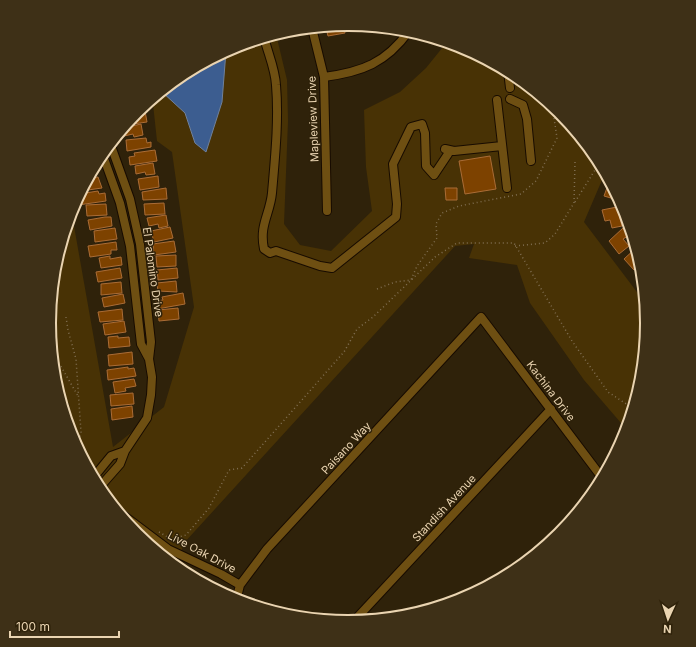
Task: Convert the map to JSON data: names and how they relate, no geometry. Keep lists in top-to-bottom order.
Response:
{
  "streets": {
    "street": [
      "Mapleview Drive",
      "El Palomino Drive",
      "Kachina Drive",
      "Paisano Way",
      "Standish Avenue",
      "Live Oak Drive"
    ]
  },
  "crossings": [
    ["Kachina Drive", "Paisano Way"],
    ["Kachina Drive", "Standish Avenue"],
    ["Paisano Way", "Live Oak Drive"]
  ],
  "scale_bar": "100 m",
  "north": "bottom"
}
